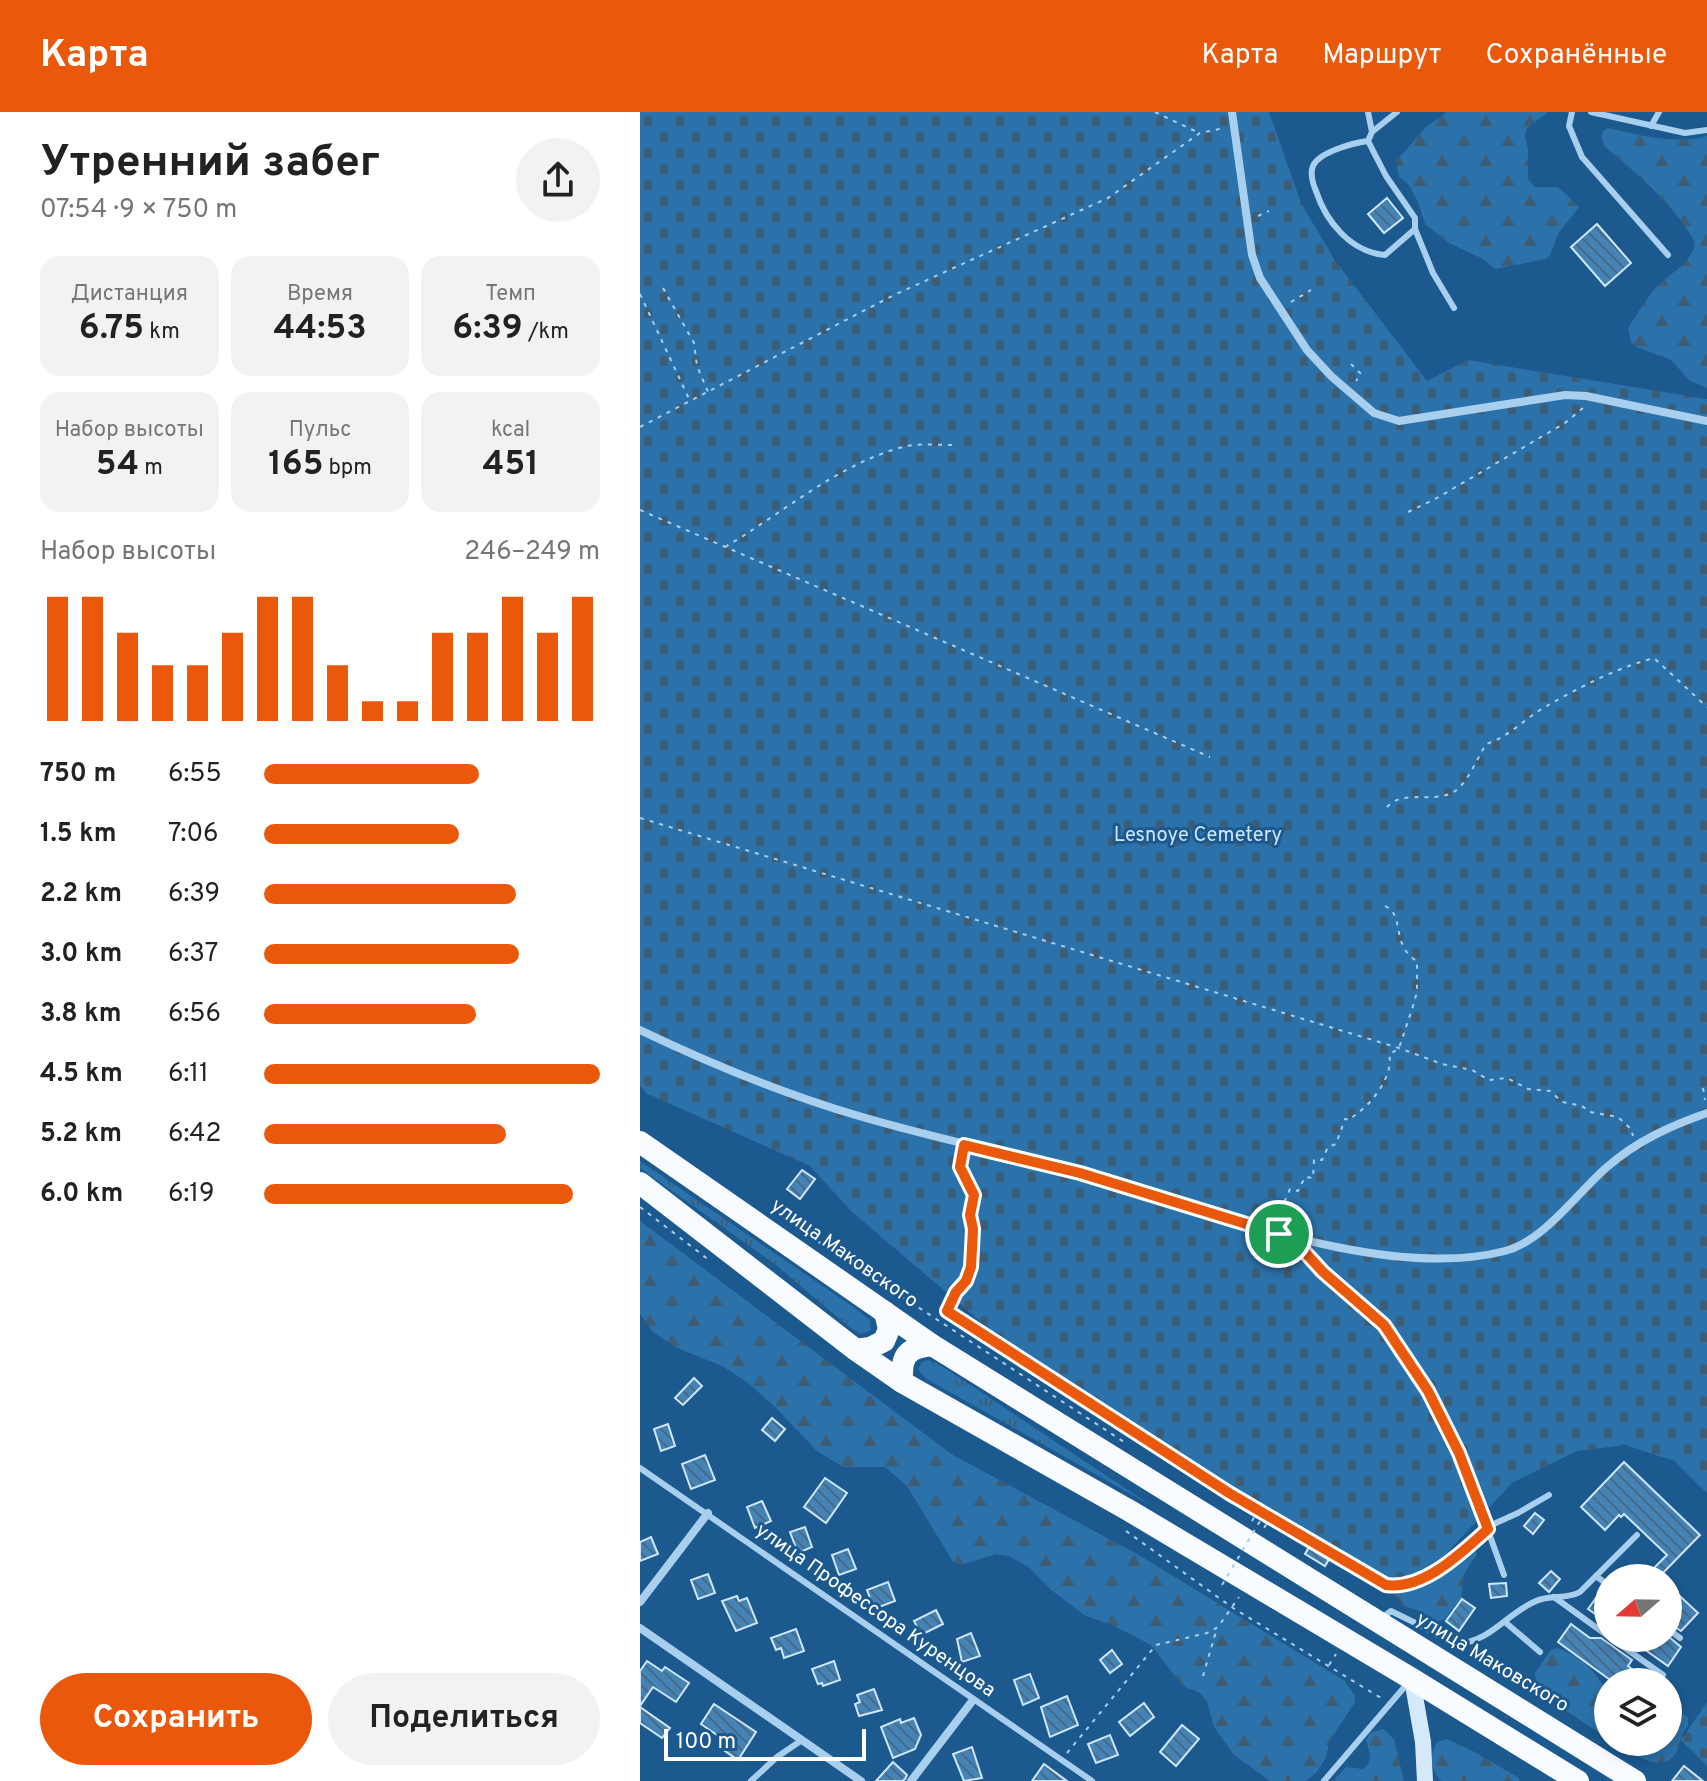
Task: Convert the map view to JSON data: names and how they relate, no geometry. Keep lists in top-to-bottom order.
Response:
{
  "streets": {
    "highway": ["улица Маковского"],
    "lane": ["улица Профессора Куренцова"]
  },
  "parks": ["Lesnoye Cemetery"],
  "scale_bar": "100 m",
  "north": "left",
  "page": {
    "header": "Карта",
    "nav": ["Карта", "Маршрут", "Сохранённые"],
    "heading": ["Утренний забег", "07:54 · 9 × 750 m"],
    "stats": [
      ["Дистанция", "6.75 km"],
      ["Время", "44:53"],
      ["Темп", "6:39 /km"],
      ["Набор высоты", "54 m"],
      ["Пульс", "165 bpm"],
      ["kcal", "451"]
    ],
    "chart": ["Набор высоты", "246–249 m"],
    "list": [
      {
        "name": "750 m",
        "note": "6:55"
      },
      {
        "name": "1.5 km",
        "note": "7:06"
      },
      {
        "name": "2.2 km",
        "note": "6:39"
      },
      {
        "name": "3.0 km",
        "note": "6:37"
      },
      {
        "name": "3.8 km",
        "note": "6:56"
      },
      {
        "name": "4.5 km",
        "note": "6:11"
      },
      {
        "name": "5.2 km",
        "note": "6:42"
      },
      {
        "name": "6.0 km",
        "note": "6:19"
      }
    ],
    "buttons": ["Сохранить", "Поделиться"],
    "scale": "100 m"
  }
}
